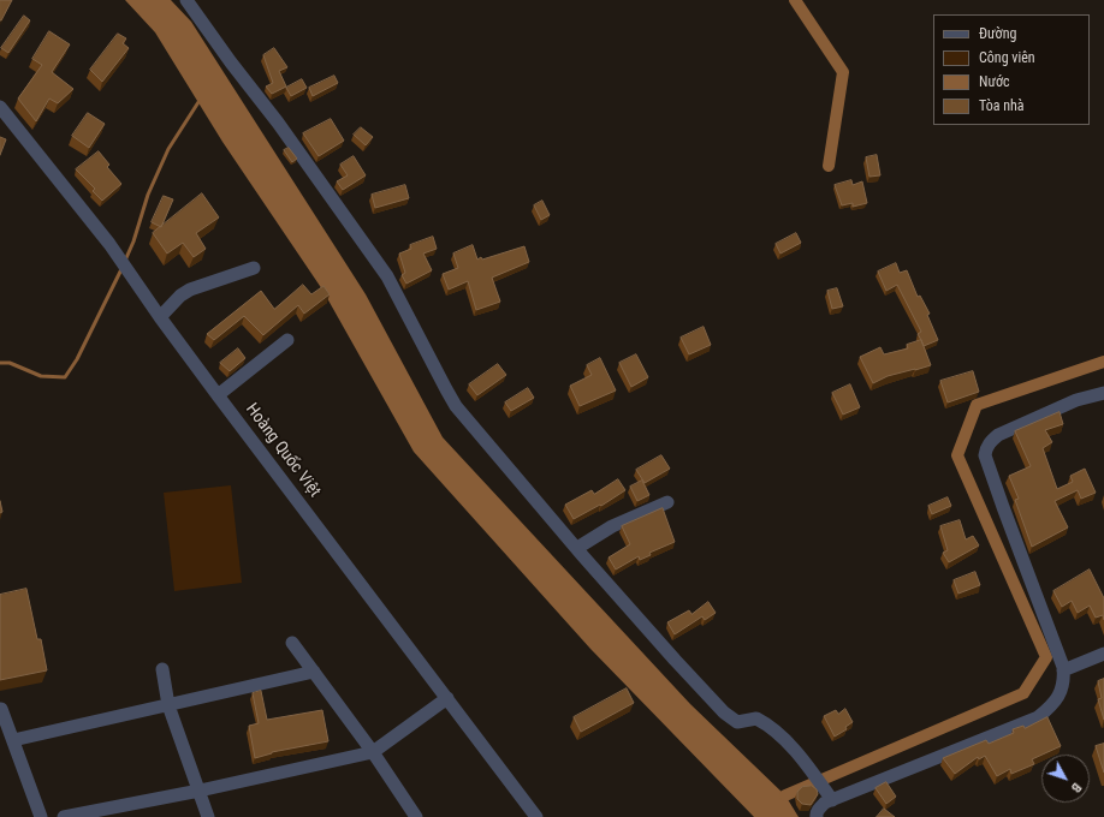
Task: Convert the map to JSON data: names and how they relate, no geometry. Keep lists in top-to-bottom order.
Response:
{
  "streets": {
    "street": ["Hoàng Quốc Việt"]
  },
  "legend": [
    "Đường",
    "Công viên",
    "Nước",
    "Tòa nhà"
  ],
  "north": "bottom right"
}
